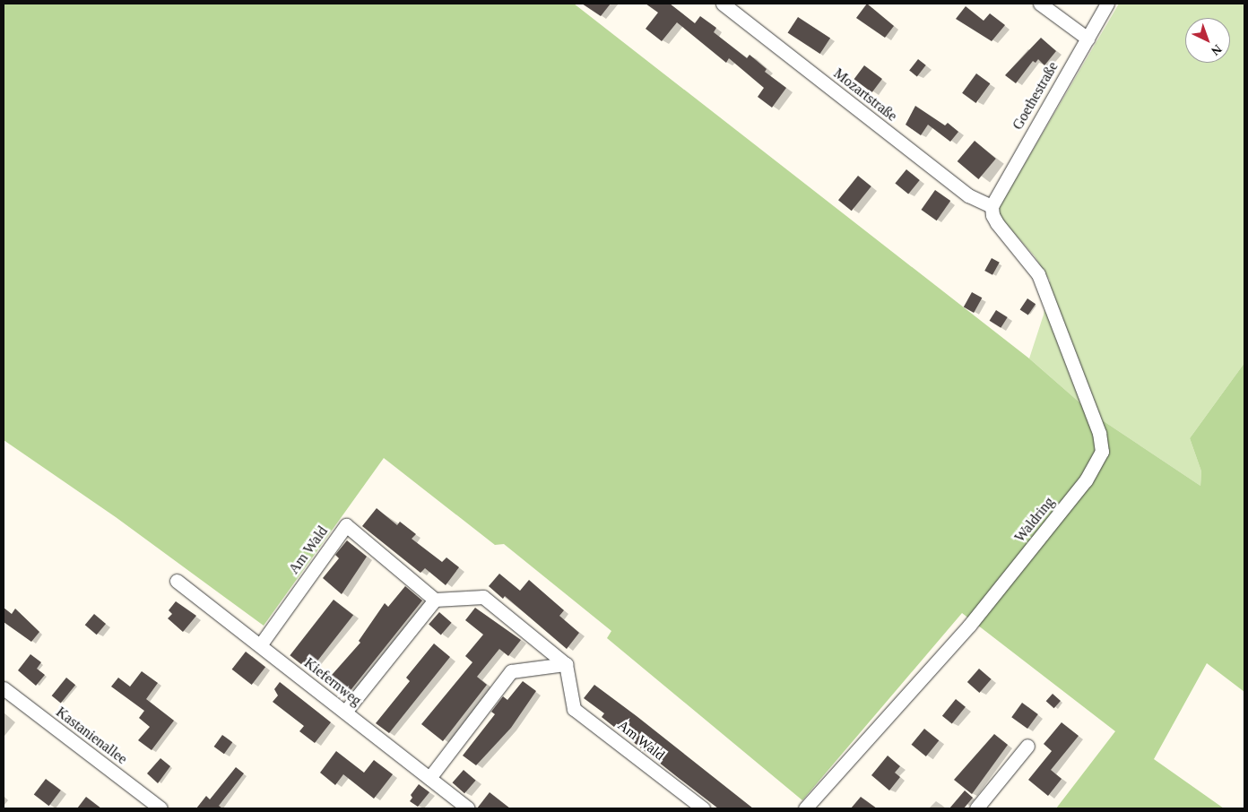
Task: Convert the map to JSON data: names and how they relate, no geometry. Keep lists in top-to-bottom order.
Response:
{
  "streets": {
    "street": [
      "Mozartstraße",
      "Goethestraße",
      "Waldring",
      "Am Wald",
      "Kiefernweg",
      "Kastanienallee"
    ]
  },
  "crossings": [
    ["Mozartstraße", "Goethestraße"],
    ["Mozartstraße", "Waldring"],
    ["Goethestraße", "Waldring"],
    ["Am Wald", "Kiefernweg"]
  ],
  "north": "bottom right"
}
